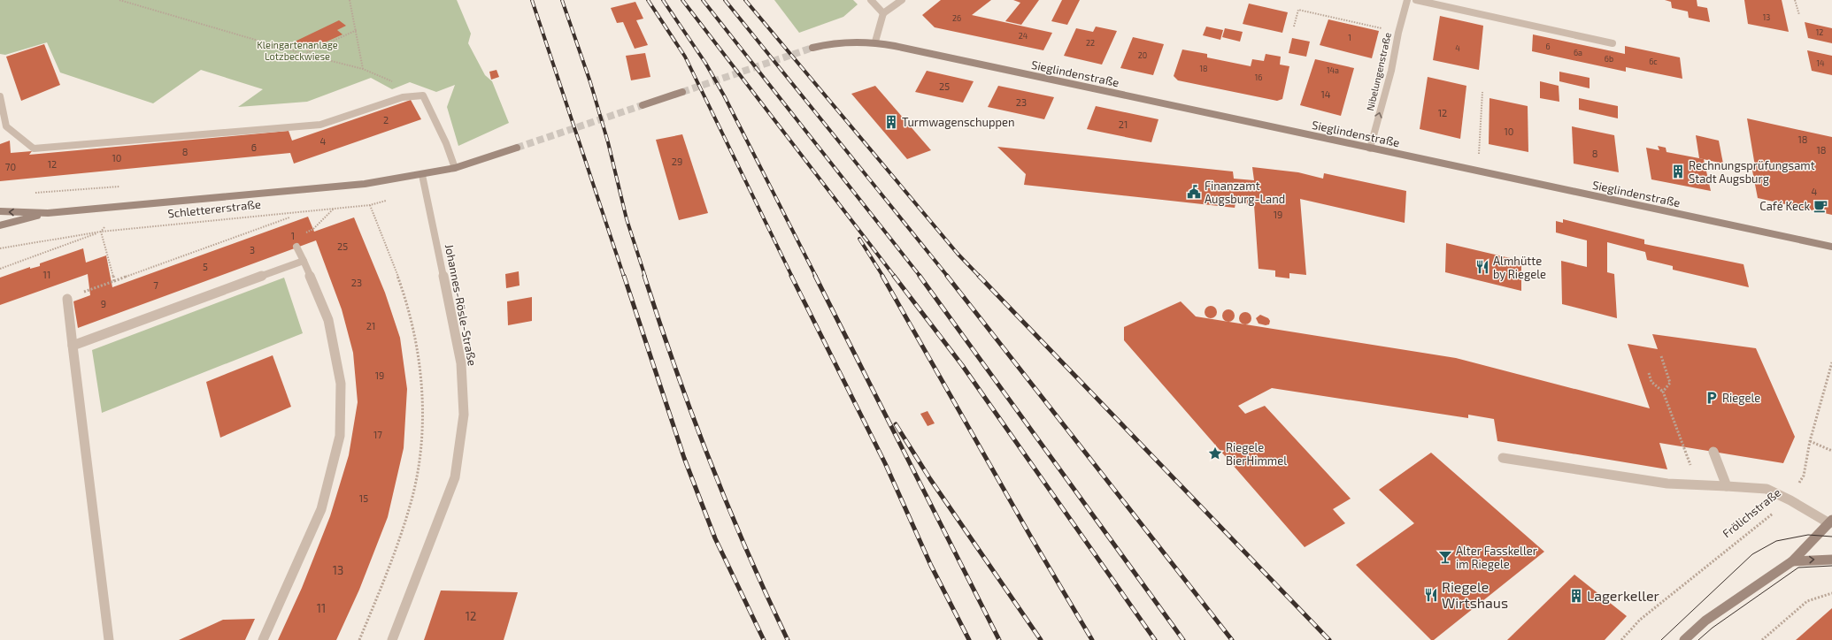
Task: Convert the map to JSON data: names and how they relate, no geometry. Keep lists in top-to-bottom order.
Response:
{
  "streets": {
    "street": [
      "Nibelungenstraße",
      "Sieglindenstraße",
      "Schlettererstraße",
      "Johannes-Rösle-Straße"
    ],
    "path": ["Frölichstraße"]
  },
  "crossings": [
    ["Nibelungenstraße", "Sieglindenstraße"],
    ["Schlettererstraße", "Johannes-Rösle-Straße"]
  ],
  "one_way": ["Nibelungenstraße"],
  "parks": ["Kleingartenanlage Lotzbeckwiese"],
  "places": {
    "building": ["Turmwagenschuppen", "Rechnungsprüfungsamt Stadt Augsburg", "Lagerkeller"],
    "public building": ["Finanzamt Augsburg-Land"],
    "cafe": ["Café Keck"],
    "restaurant": ["Almhütte by Riegele", "Riegele Wirtshaus"],
    "parking": ["Riegele"],
    "place": ["Riegele BierHimmel"],
    "bar": ["Alter Fasskeller im Riegele"]
  },
  "house_numbers": [
    "13",
    "26",
    "12",
    "24",
    "1",
    "22",
    "6",
    "4",
    "6a",
    "20",
    "6b",
    "6c",
    "14",
    "18",
    "14a",
    "16",
    "25",
    "14",
    "23",
    "12",
    "2",
    "21",
    "10",
    "18",
    "4",
    "6",
    "18",
    "8",
    "8",
    "10",
    "29",
    "12",
    "70",
    "4",
    "19",
    "1",
    "25",
    "3",
    "5",
    "11",
    "23",
    "7",
    "9",
    "21",
    "19",
    "17",
    "15",
    "13",
    "11",
    "12"
  ]
}
